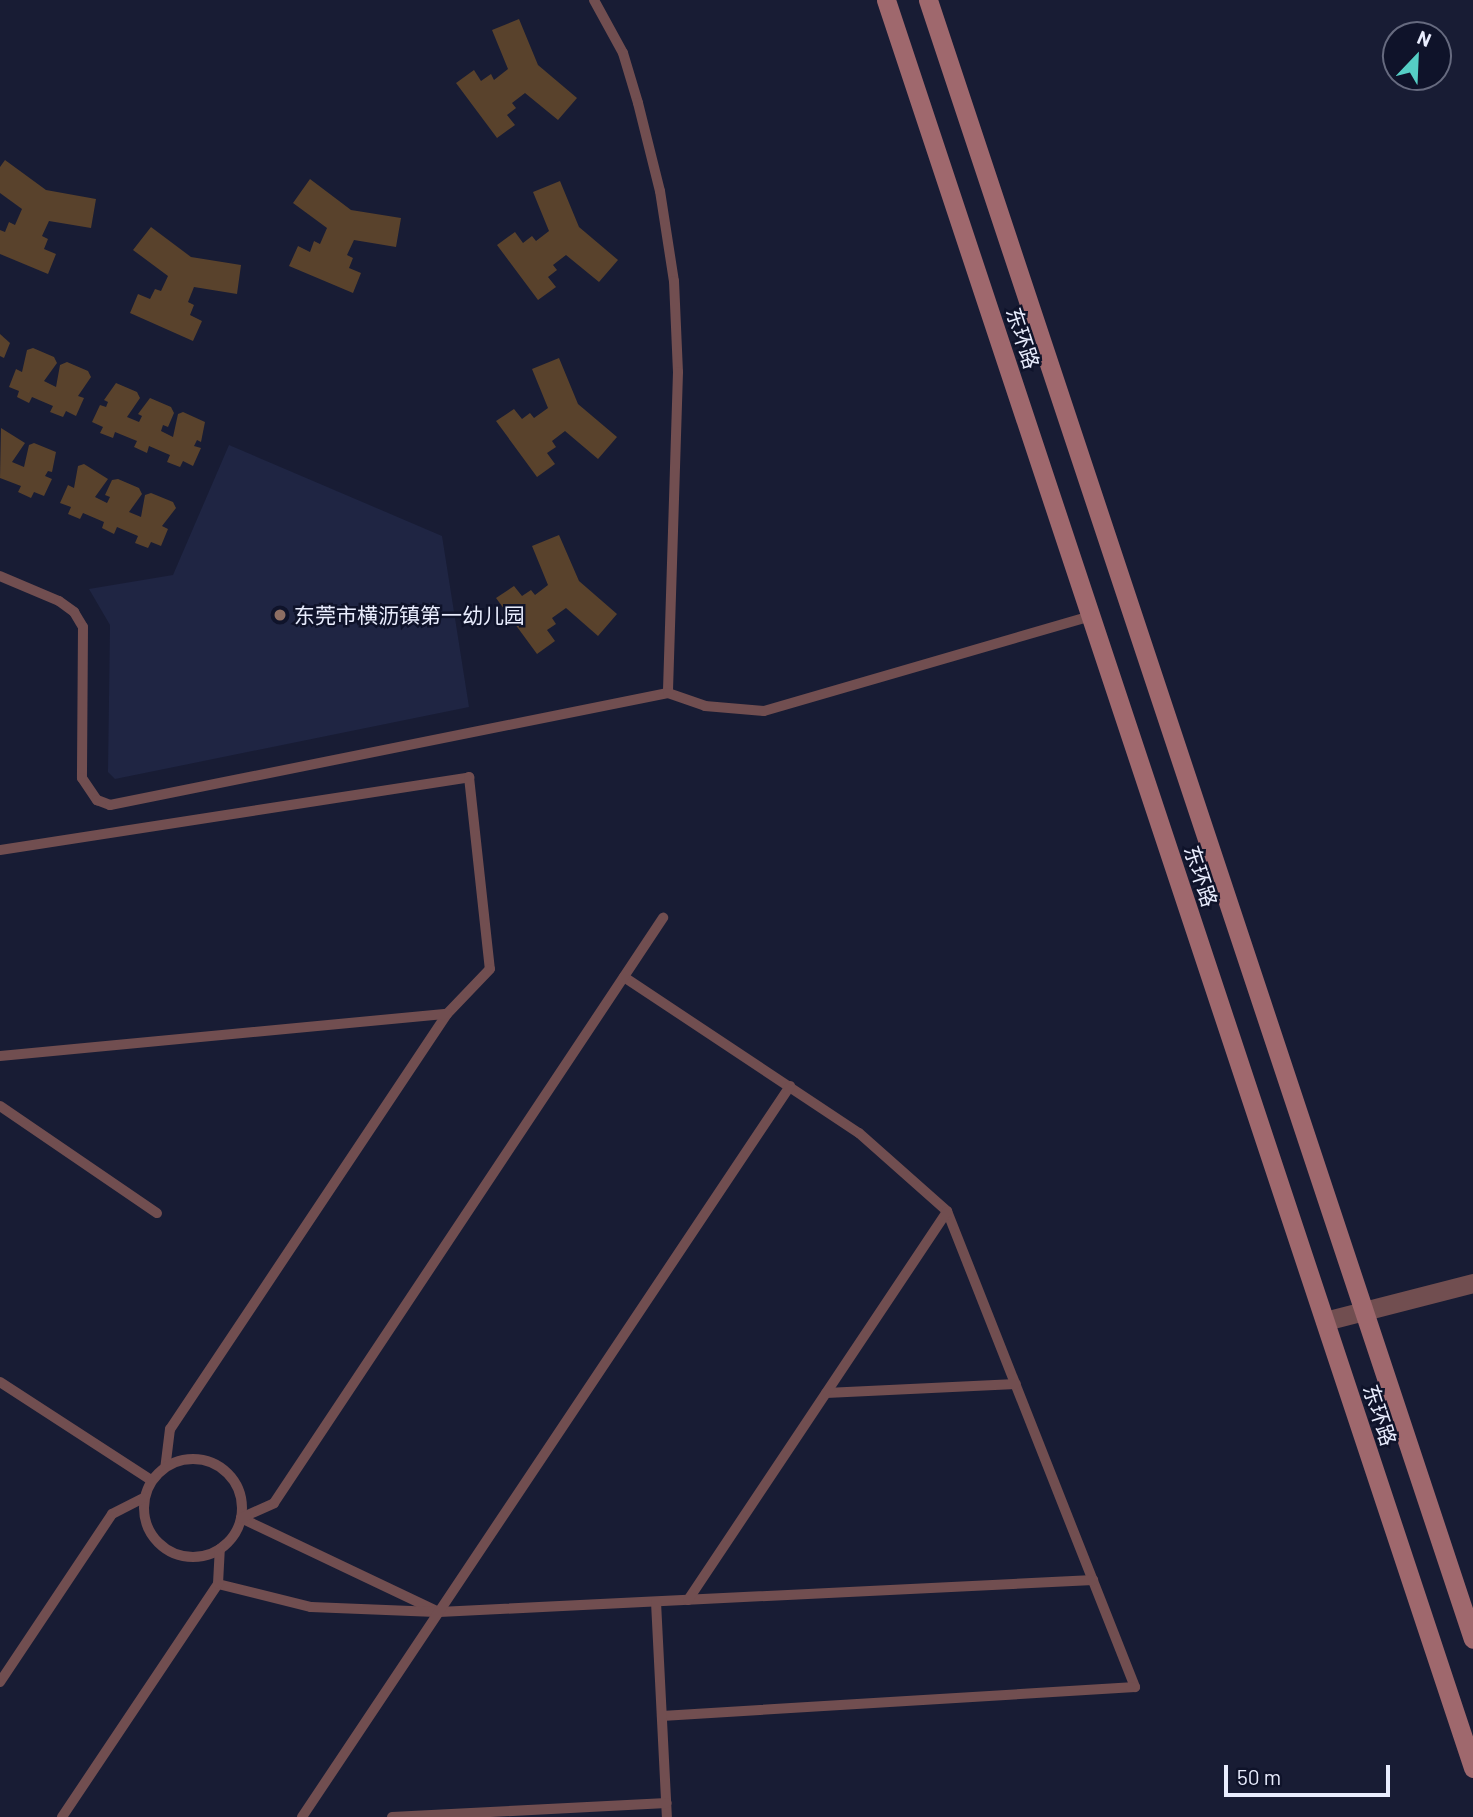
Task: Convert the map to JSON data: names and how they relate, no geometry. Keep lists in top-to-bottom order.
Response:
{
  "streets": {
    "main road": ["东环路"]
  },
  "places": ["东莞市横沥镇第一幼儿园"],
  "scale_bar": "50 m",
  "north": "top right"
}
